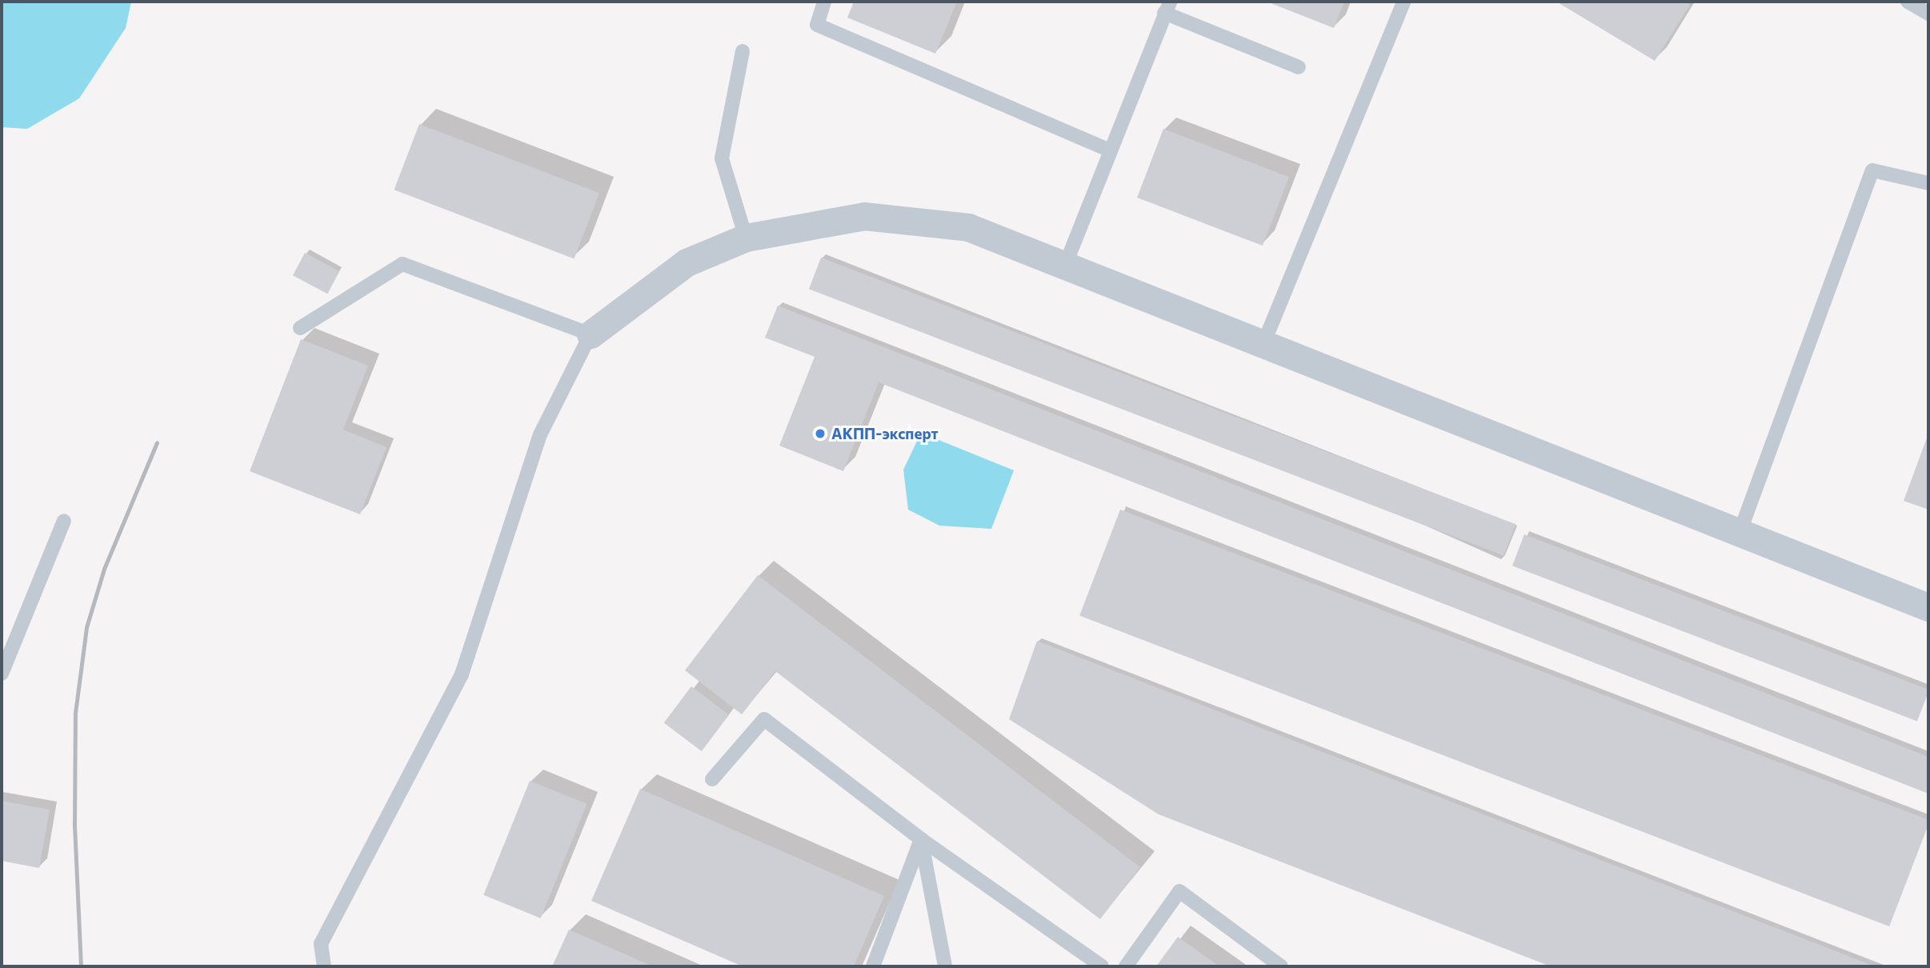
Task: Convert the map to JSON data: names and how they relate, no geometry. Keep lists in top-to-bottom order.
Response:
{
  "places": ["АКПП-эксперт"]
}
